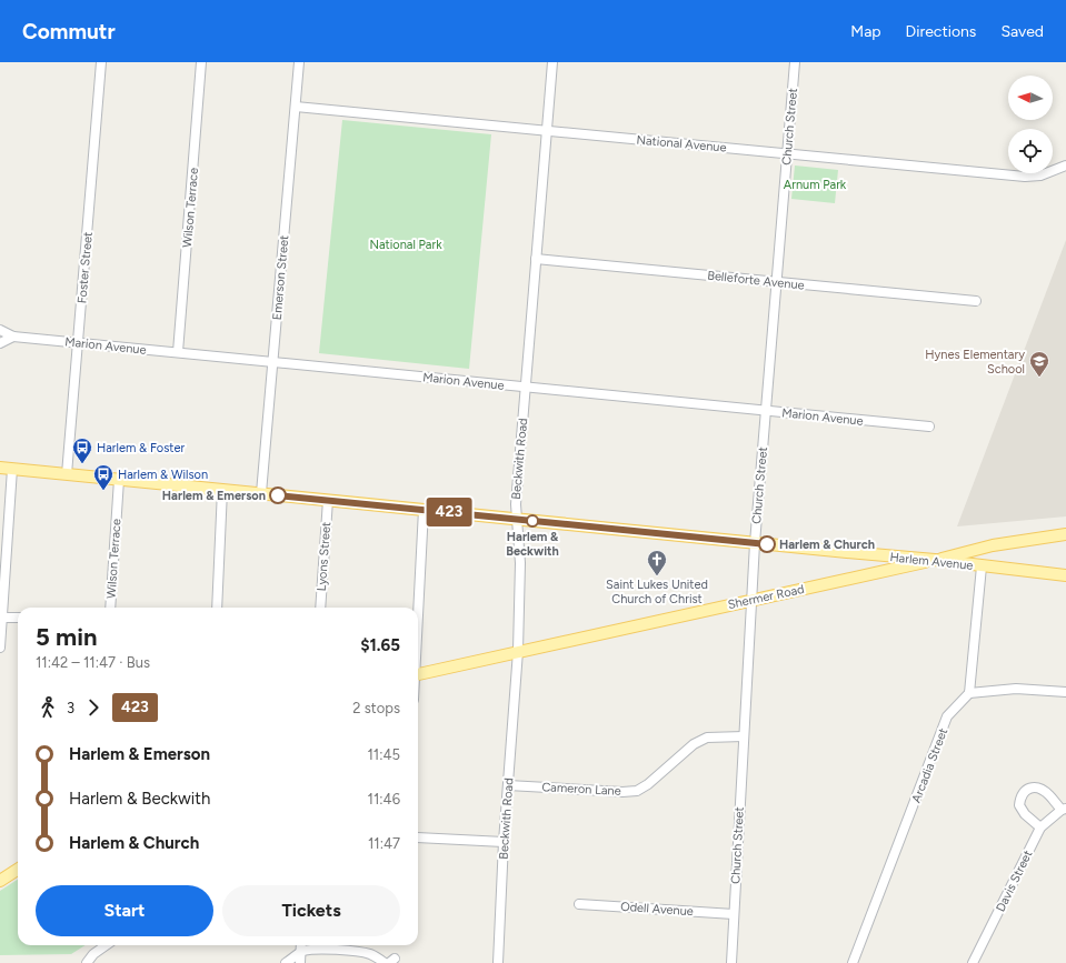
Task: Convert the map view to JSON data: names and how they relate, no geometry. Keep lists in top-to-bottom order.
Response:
{
  "streets": {
    "main road": ["Harlem Avenue", "Shermer Road"],
    "street": [
      "Church Street",
      "National Avenue",
      "Wilson Terrace",
      "Foster Street",
      "Emerson Street",
      "Belleforte Avenue",
      "Marion Avenue",
      "Beckwith Road",
      "Lyons Street",
      "Arcadia Street",
      "Cameron Lane",
      "Davis Street",
      "Odell Avenue"
    ]
  },
  "crossings": [
    ["Church Street", "National Avenue"],
    ["Church Street", "Belleforte Avenue"],
    ["Church Street", "Marion Avenue"],
    ["Church Street", "Harlem Avenue"],
    ["Church Street", "Shermer Road"],
    ["Church Street", "Cameron Lane"],
    ["Church Street", "Odell Avenue"],
    ["National Avenue", "Emerson Street"],
    ["National Avenue", "Beckwith Road"],
    ["Wilson Terrace", "Marion Avenue"],
    ["Wilson Terrace", "Harlem Avenue"],
    ["Foster Street", "Marion Avenue"],
    ["Foster Street", "Harlem Avenue"],
    ["Emerson Street", "Marion Avenue"],
    ["Emerson Street", "Harlem Avenue"],
    ["Belleforte Avenue", "Beckwith Road"],
    ["Marion Avenue", "Beckwith Road"],
    ["Beckwith Road", "Harlem Avenue"],
    ["Beckwith Road", "Shermer Road"],
    ["Beckwith Road", "Cameron Lane"],
    ["Lyons Street", "Harlem Avenue"],
    ["Harlem Avenue", "Shermer Road"]
  ],
  "parks": ["Arnum Park", "National Park"],
  "places": {
    "school or university": ["Hynes Elementary School"],
    "bus stop": ["Harlem & Foster", "Harlem & Wilson"],
    "other": ["Harlem & Emerson", "Harlem & Beckwith", "Harlem & Church"],
    "church": ["Saint Lukes United Church of Christ"]
  },
  "lines": ["bus line 423"],
  "north": "left",
  "page": {
    "header": "Commutr",
    "nav": ["Map", "Directions", "Saved"],
    "on_map": "423",
    "heading": ["5 min", "11:42 – 11:47 · Bus", "$1.65"],
    "legs": ["3", "423", "2 stops"],
    "list": [
      {
        "name": "Harlem & Emerson",
        "value": "11:45"
      },
      {
        "name": "Harlem & Beckwith",
        "value": "11:46"
      },
      {
        "name": "Harlem & Church",
        "value": "11:47"
      }
    ],
    "buttons": ["Start", "Tickets"]
  }
}
